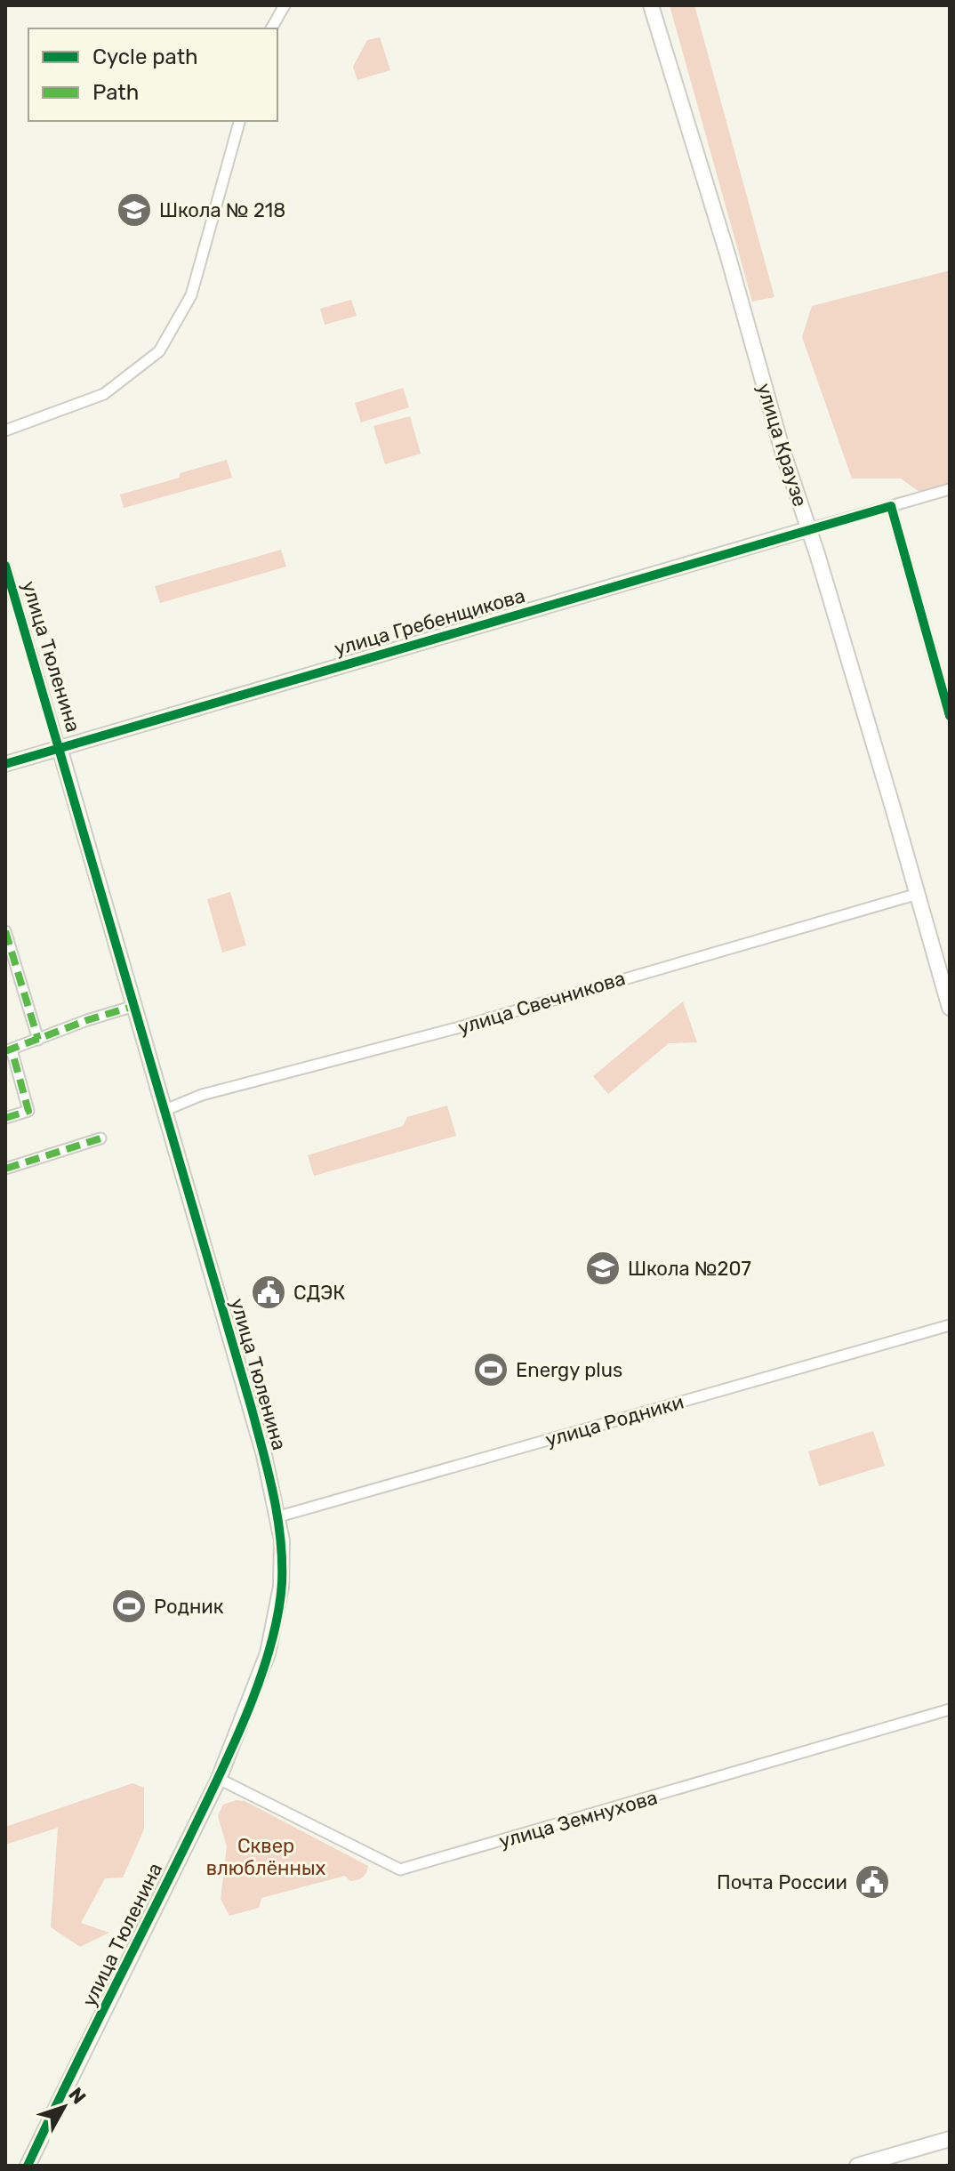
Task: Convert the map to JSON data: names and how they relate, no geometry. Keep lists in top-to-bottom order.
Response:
{
  "streets": {
    "street": [
      "улица Краузе",
      "улица Гребенщикова",
      "улица Тюленина",
      "улица Свечникова",
      "улица Родники",
      "улица Земнухова"
    ]
  },
  "crossings": [
    ["улица Краузе", "улица Гребенщикова"],
    ["улица Краузе", "улица Свечникова"],
    ["улица Гребенщикова", "улица Тюленина"],
    ["улица Тюленина", "улица Свечникова"],
    ["улица Тюленина", "улица Родники"],
    ["улица Тюленина", "улица Земнухова"]
  ],
  "parks": ["Сквер влюблённых"],
  "places": {
    "school or university": ["Школа № 218", "Школа №207"],
    "public building": ["СДЭК", "Почта России"],
    "sports": ["Energy plus", "Родник"]
  },
  "legend": ["Cycle path", "Path"],
  "north": "top right"
}
